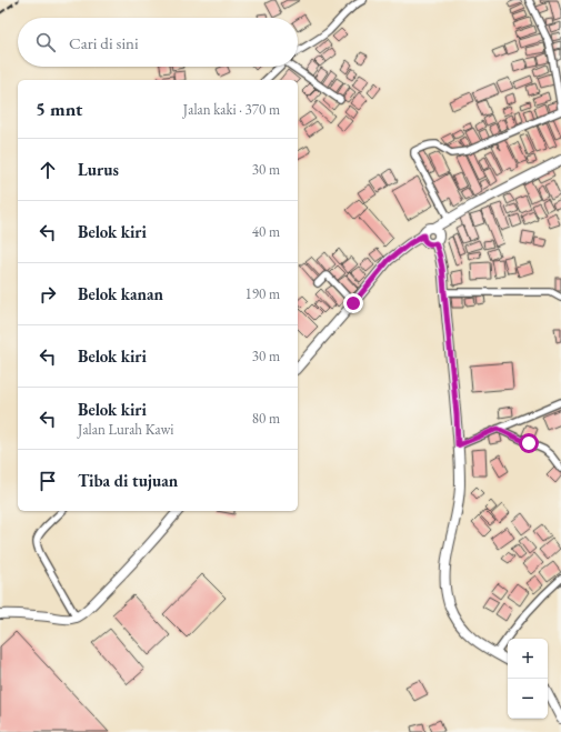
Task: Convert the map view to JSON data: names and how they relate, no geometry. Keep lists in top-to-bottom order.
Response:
{
  "page": {
    "search": "Cari di sini",
    "heading": ["5 mnt", "Jalan kaki · 370 m"],
    "list": [
      ["Lurus", "30 m"],
      ["Belok kiri", "40 m"],
      ["Belok kanan", "190 m"],
      ["Belok kiri", "30 m"],
      ["Belok kiri", "Jalan Lurah Kawi", "80 m"],
      "Tiba di tujuan"
    ],
    "map_buttons": ["+", "−"]
  }
}
